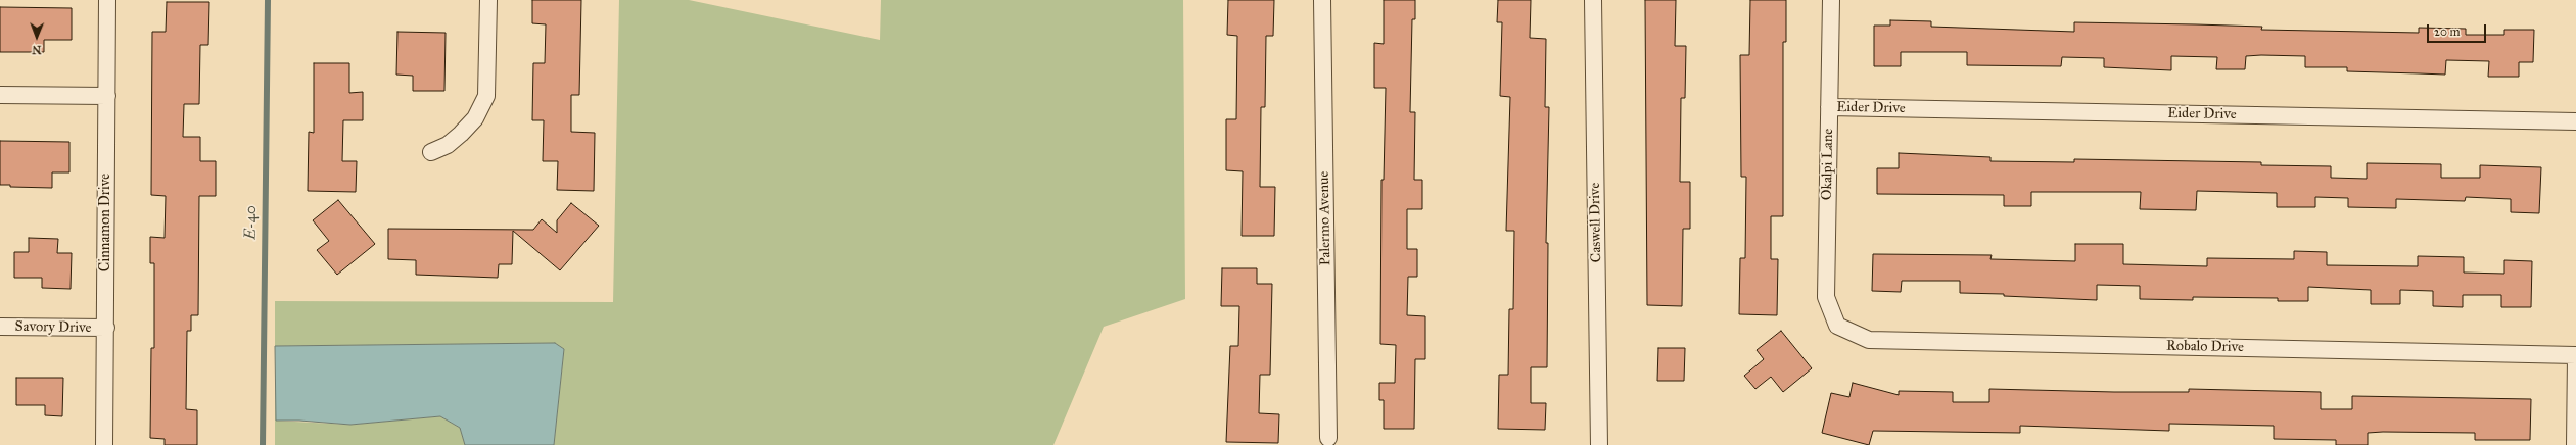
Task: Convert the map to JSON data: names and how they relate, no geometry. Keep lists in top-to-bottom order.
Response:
{
  "streets": {
    "street": [
      "Eider Drive",
      "Okalpi Lane",
      "Palermo Avenue",
      "Cinnamon Drive",
      "Caswell Drive",
      "Savory Drive",
      "Robalo Drive"
    ]
  },
  "crossings": [
    ["Eider Drive", "Okalpi Lane"],
    ["Okalpi Lane", "Robalo Drive"],
    ["Cinnamon Drive", "Savory Drive"]
  ],
  "water": ["E-40"],
  "scale_bar": "20 m",
  "north": "bottom"
}
